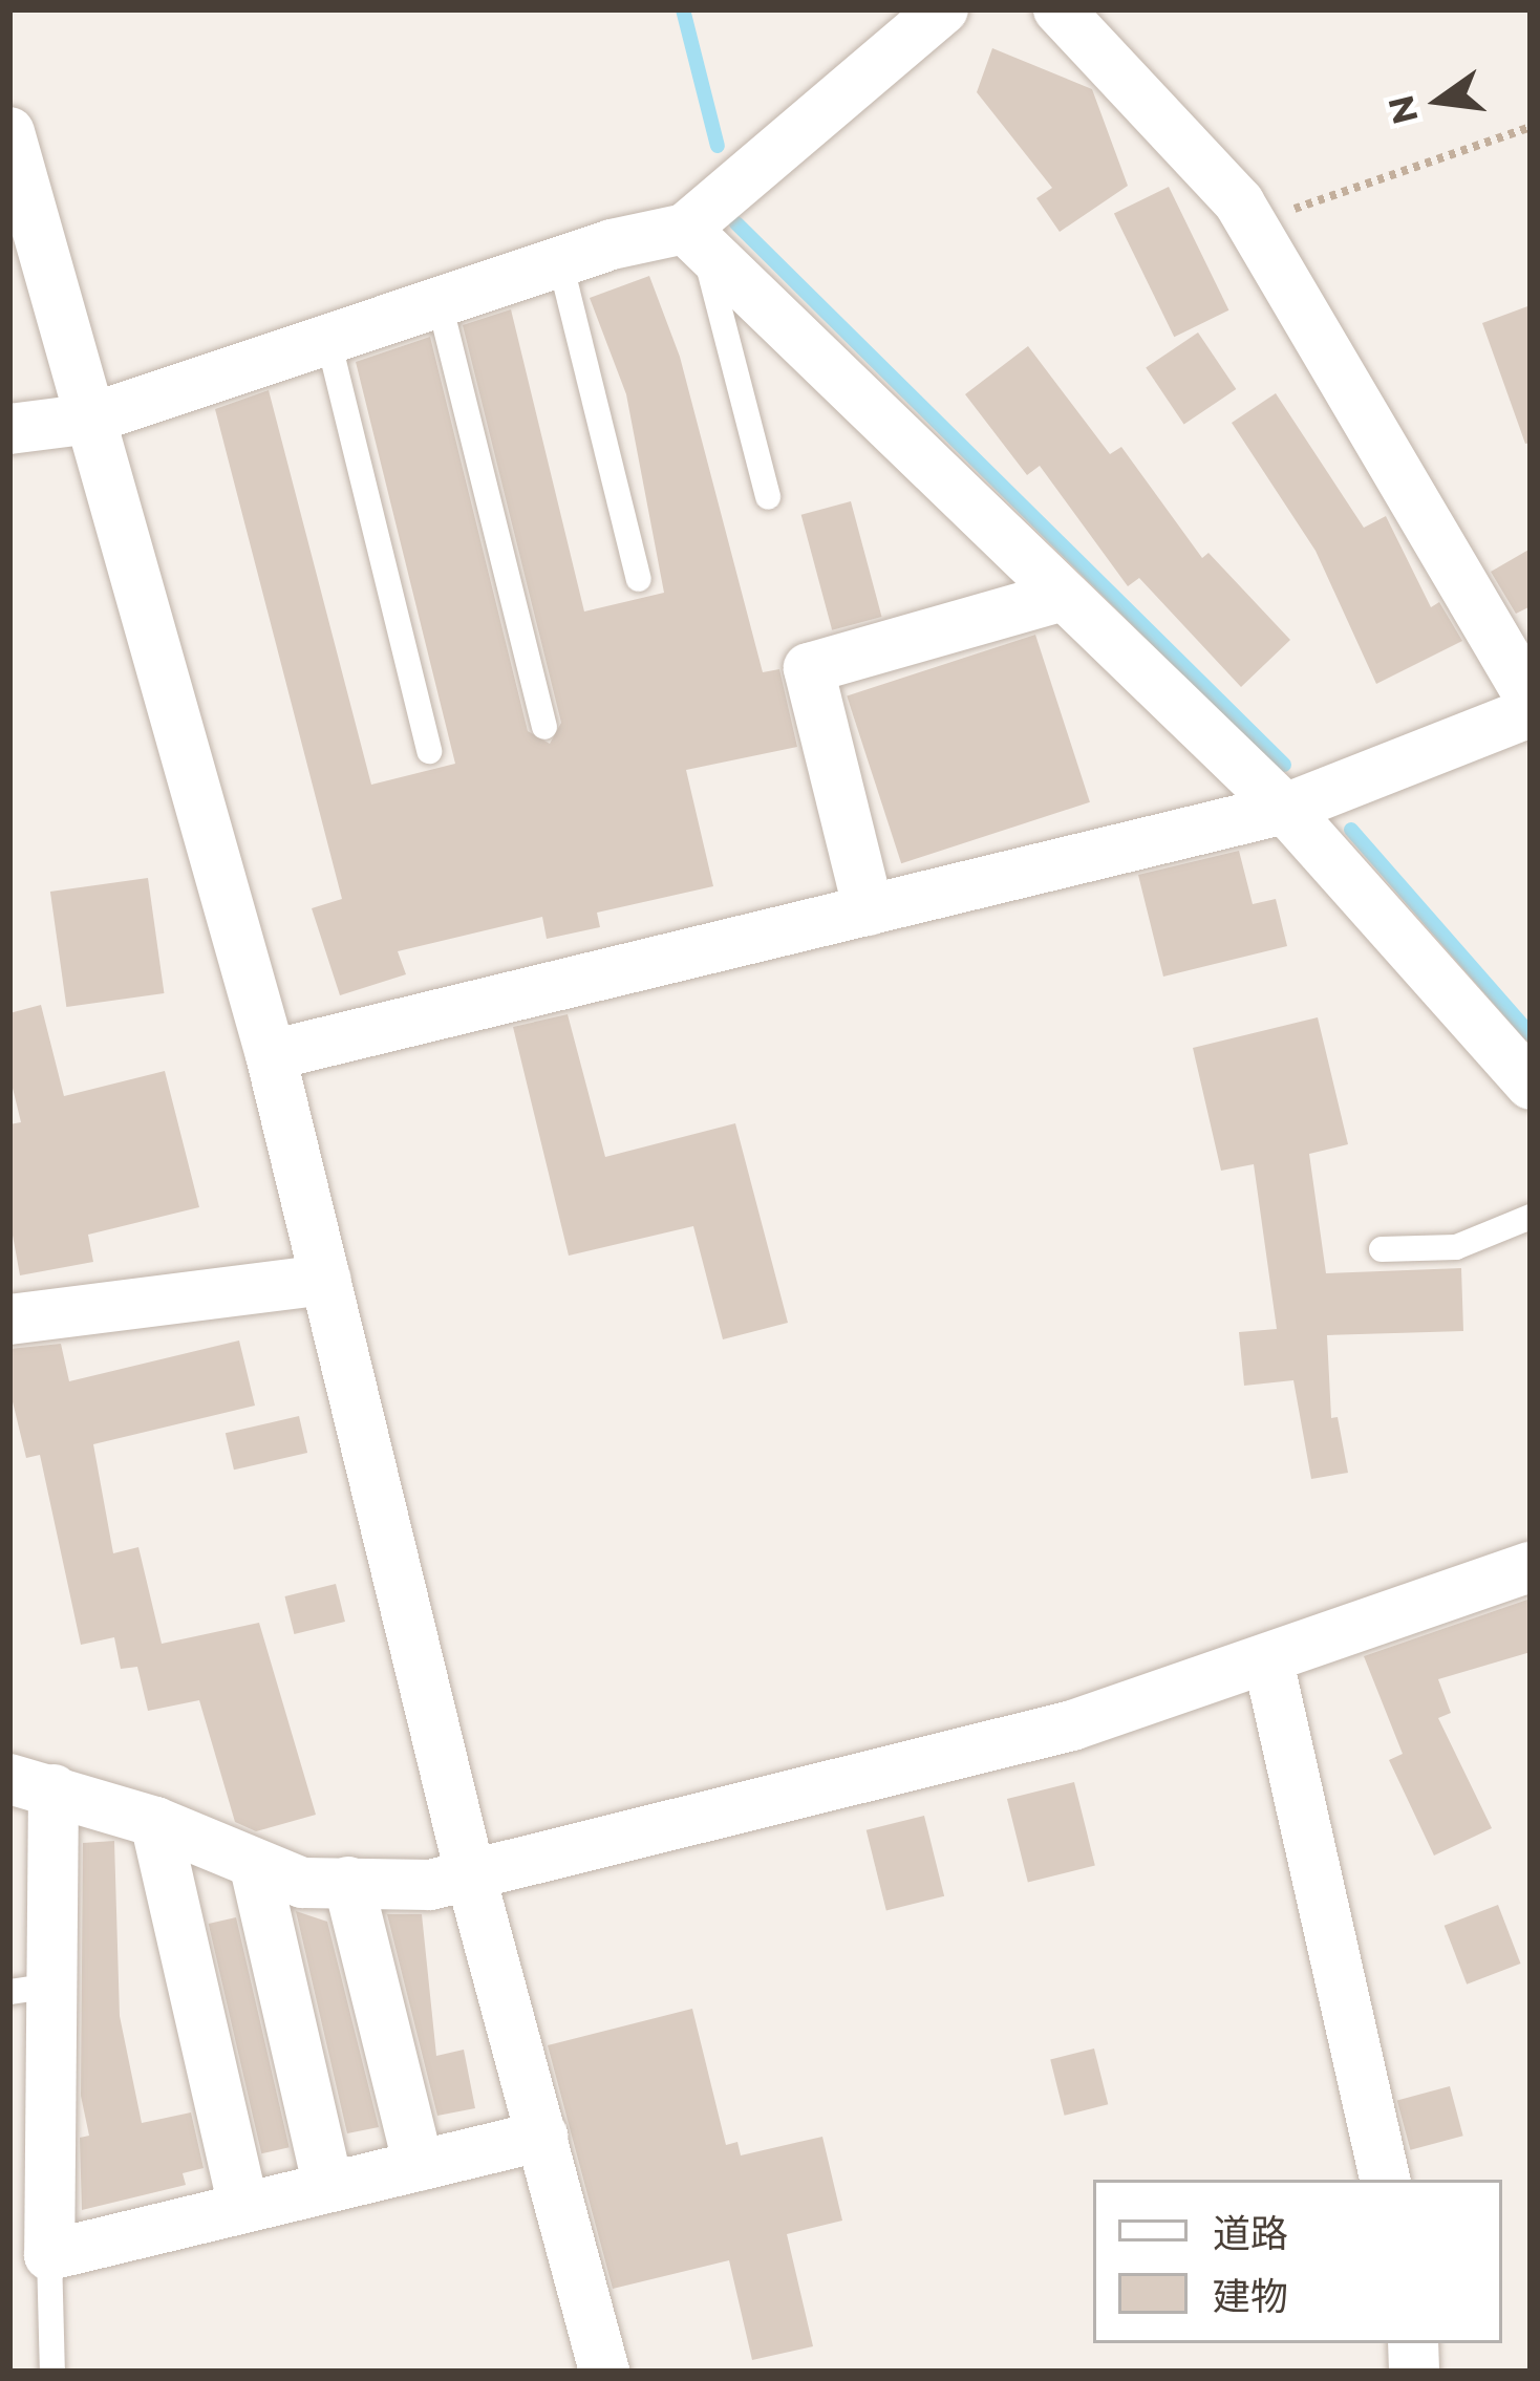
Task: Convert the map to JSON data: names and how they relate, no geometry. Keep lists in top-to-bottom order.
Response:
{
  "legend": ["道路", "建物"],
  "north": "left"
}
